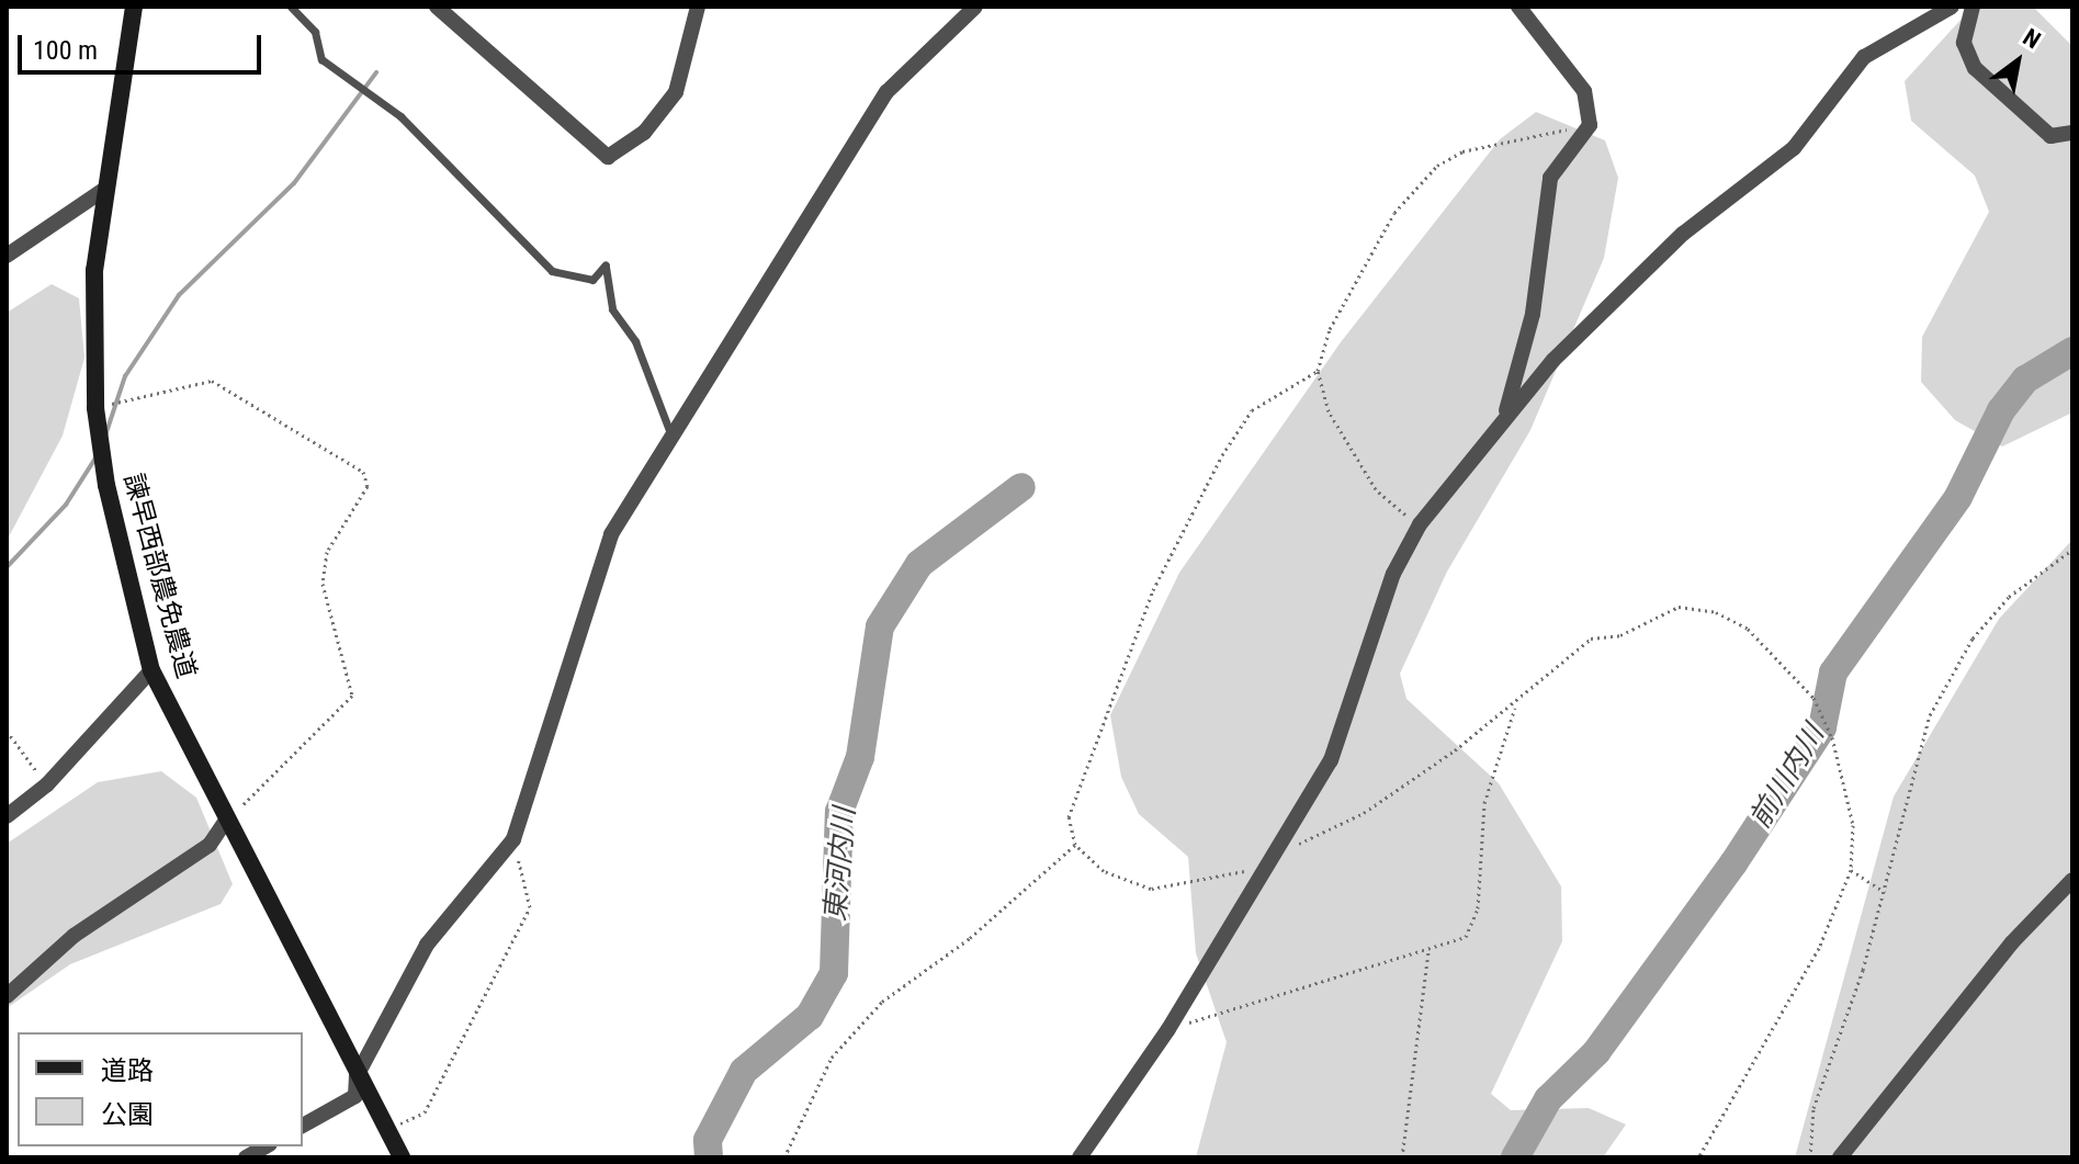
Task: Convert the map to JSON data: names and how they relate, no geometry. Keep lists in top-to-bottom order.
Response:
{
  "streets": {
    "street": ["諫早西部農免農道"]
  },
  "water": ["前川内川", "東河内川"],
  "legend": ["道路", "公園"],
  "scale_bar": "100 m",
  "north": "top right"
}
